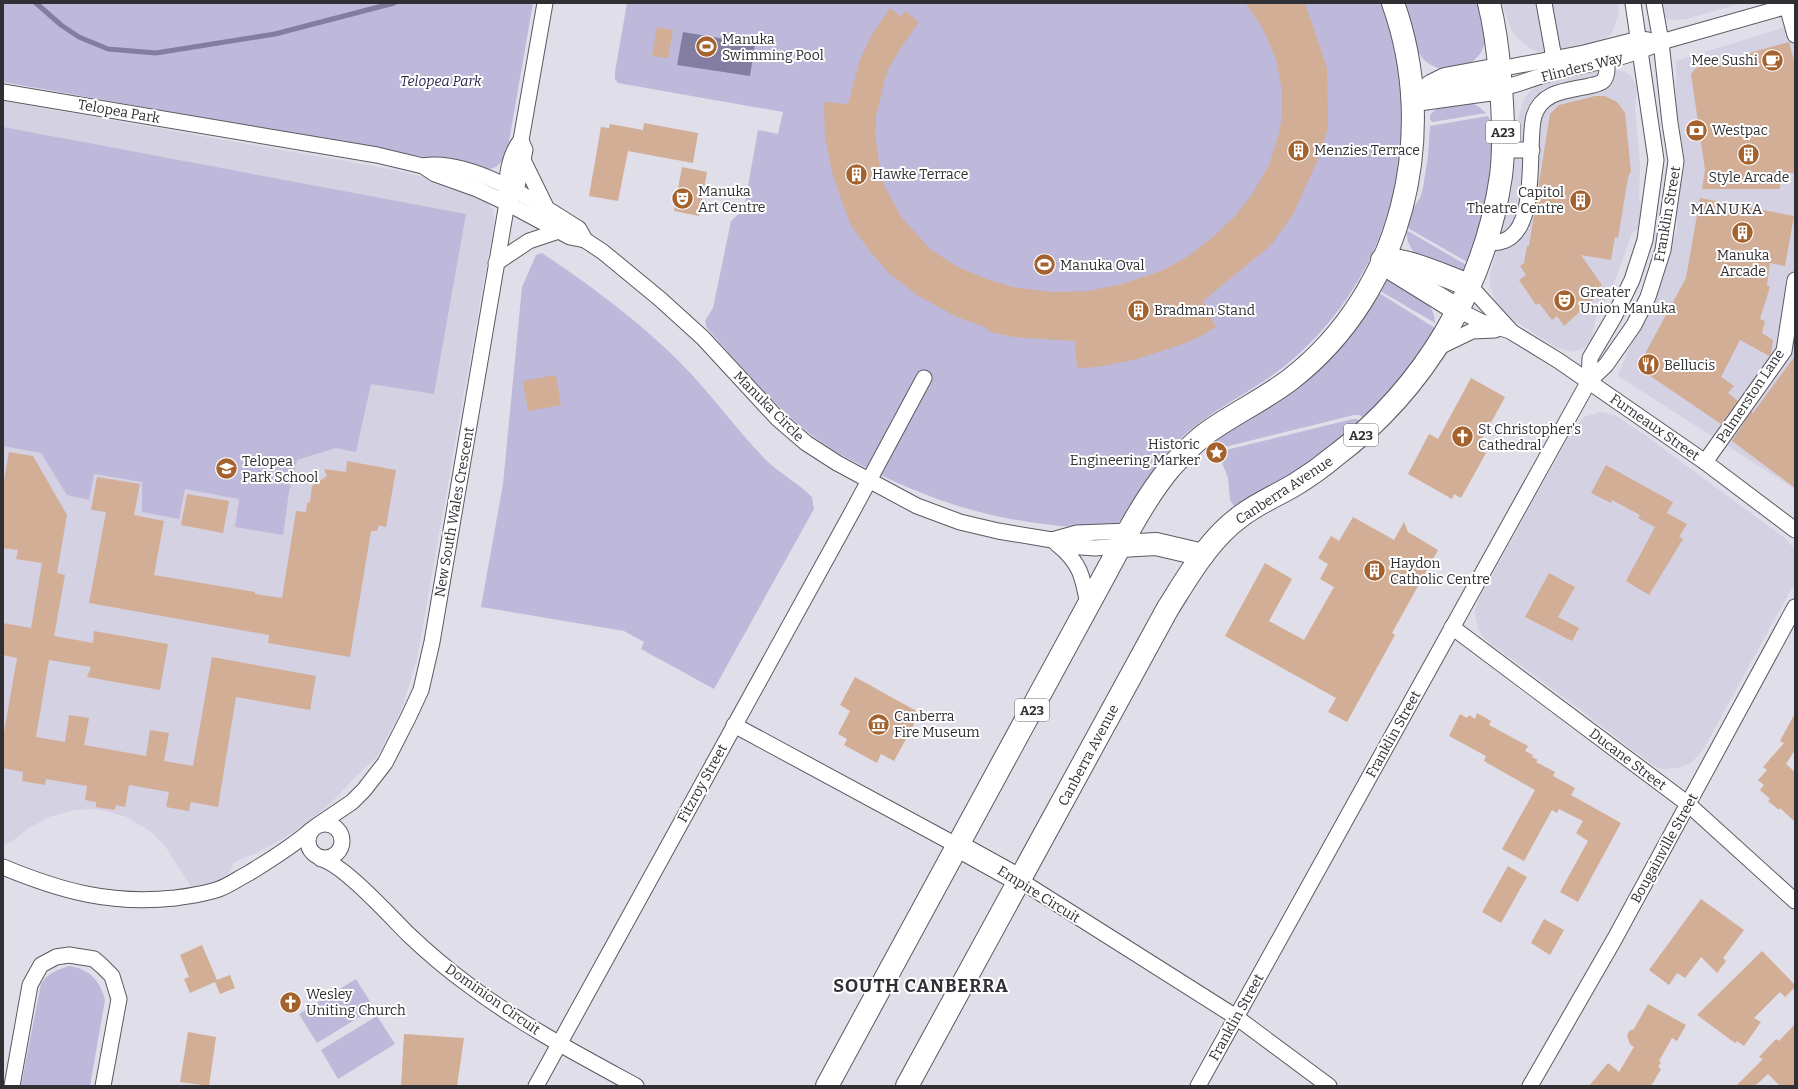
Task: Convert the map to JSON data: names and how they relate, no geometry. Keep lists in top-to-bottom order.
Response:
{
  "streets": {
    "highway": ["A23", "Canberra Avenue", "Empire Circuit"],
    "street": [
      "Flinders Way",
      "Telopea Park",
      "Franklin Street",
      "Palmerston Lane",
      "Manuka Circle",
      "Furneaux Street",
      "New South Wales Crescent",
      "Ducane Street",
      "Fitzroy Street",
      "Bougainville Street",
      "Dominion Circuit"
    ]
  },
  "crossings": [
    ["Flinders Way", "Franklin Street"],
    ["Flinders Way", "Canberra Avenue"],
    ["Telopea Park", "Manuka Circle"],
    ["Telopea Park", "New South Wales Crescent"],
    ["A23", "Manuka Circle"],
    ["A23", "Empire Circuit"],
    ["Franklin Street", "Furneaux Street"],
    ["Franklin Street", "Ducane Street"],
    ["Franklin Street", "Empire Circuit"],
    ["Palmerston Lane", "Furneaux Street"],
    ["Manuka Circle", "New South Wales Crescent"],
    ["Manuka Circle", "Fitzroy Street"],
    ["Furneaux Street", "Canberra Avenue"],
    ["Canberra Avenue", "Empire Circuit"],
    ["New South Wales Crescent", "Dominion Circuit"],
    ["Ducane Street", "Bougainville Street"],
    ["Fitzroy Street", "Empire Circuit"],
    ["Fitzroy Street", "Dominion Circuit"]
  ],
  "districts": ["MANUKA", "SOUTH CANBERRA"],
  "parks": ["Telopea Park"],
  "places": {
    "sports": ["Manuka Swimming Pool", "Manuka Oval"],
    "cafe": ["Mee Sushi"],
    "bank": ["Westpac"],
    "building": [
      "Menzies Terrace",
      "Style Arcade",
      "Hawke Terrace",
      "Capitol Theatre Centre",
      "Manuka Arcade",
      "Bradman Stand",
      "Haydon Catholic Centre"
    ],
    "theatre": ["Manuka Art Centre", "Greater Union Manuka"],
    "restaurant": ["Bellucis"],
    "church": ["St Christopher’s Cathedral", "Wesley Uniting Church"],
    "place": ["Historic Engineering Marker"],
    "school or university": ["Telopea Park School"],
    "museum": ["Canberra Fire Museum"]
  }
}
